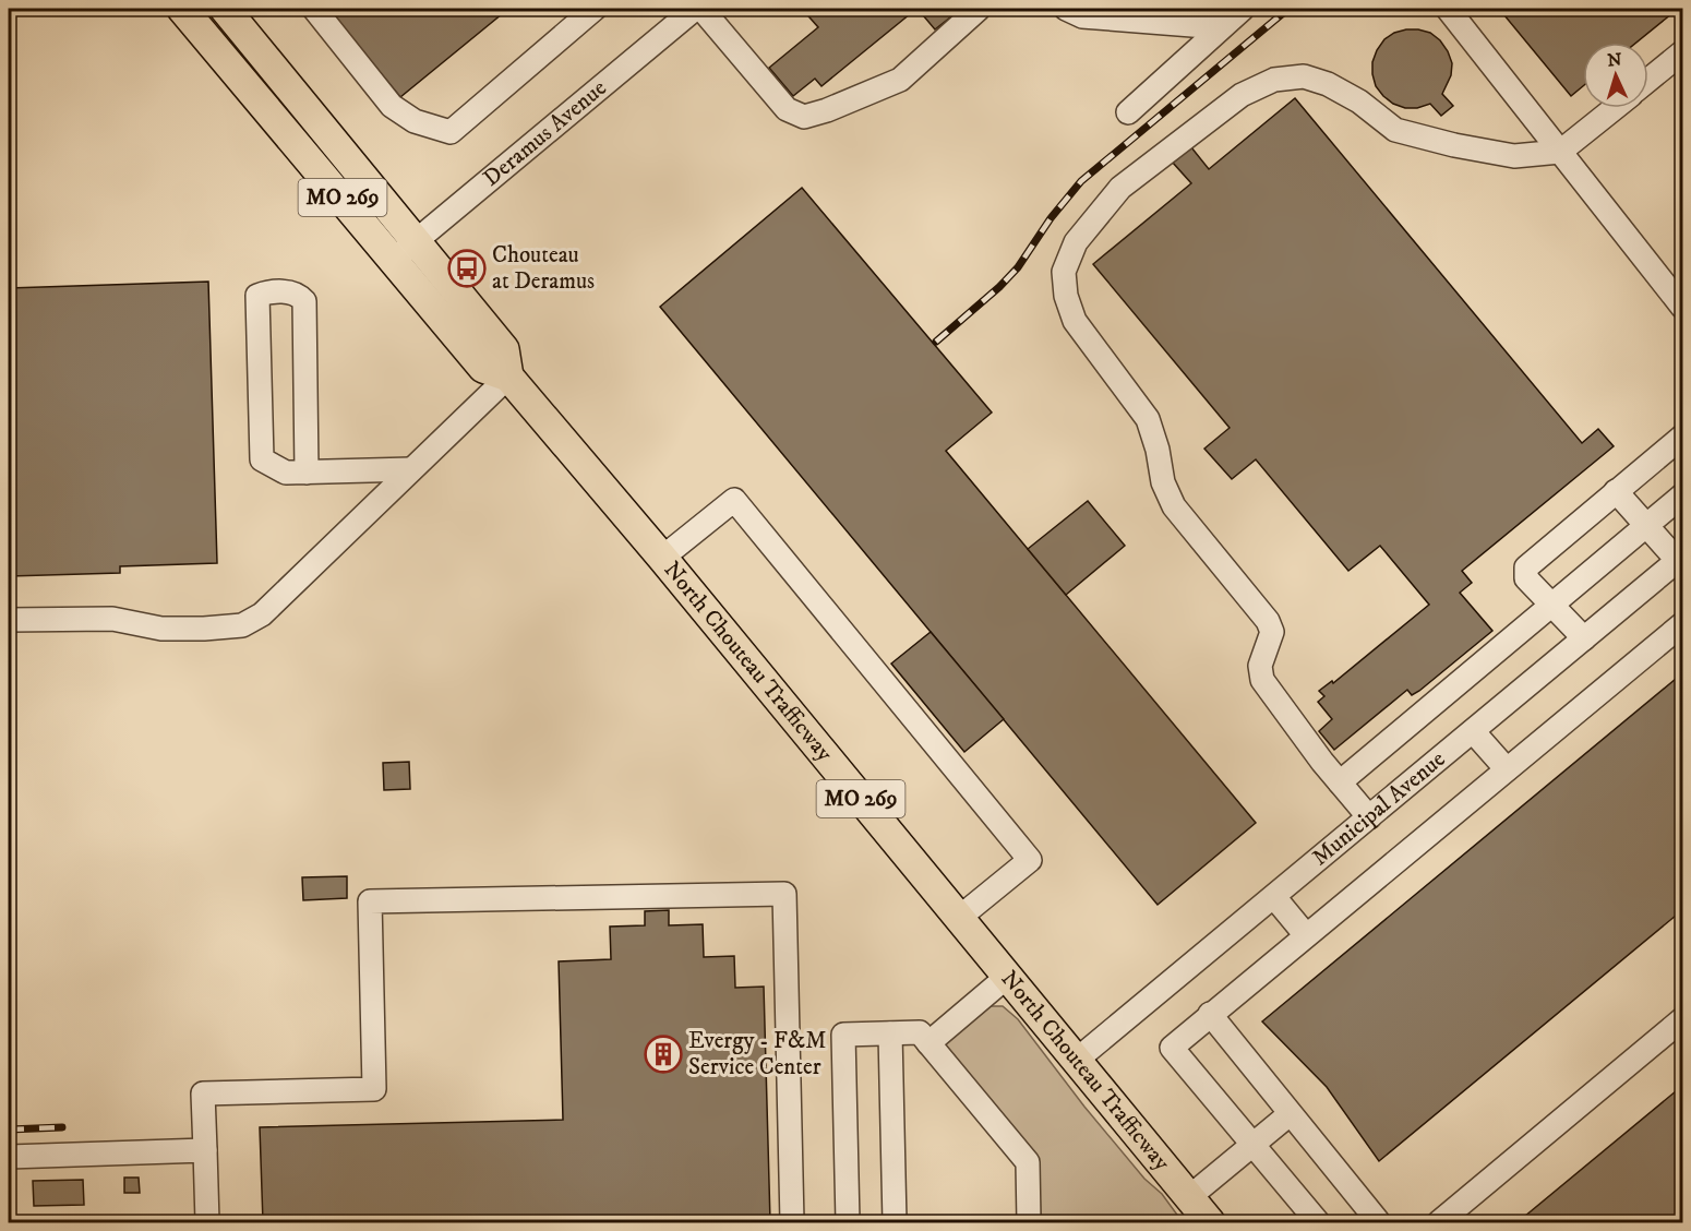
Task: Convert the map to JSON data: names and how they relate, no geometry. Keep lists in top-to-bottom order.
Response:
{
  "streets": {
    "main road": ["MO 269", "North Chouteau Trafficway"],
    "street": ["Deramus Avenue", "Municipal Avenue"]
  },
  "crossings": [
    ["Deramus Avenue", "North Chouteau Trafficway"],
    ["North Chouteau Trafficway", "Municipal Avenue"]
  ],
  "places": {
    "bus stop": ["Chouteau at Deramus"],
    "building": ["Evergy - F&M Service Center"]
  },
  "north": "top"
}
